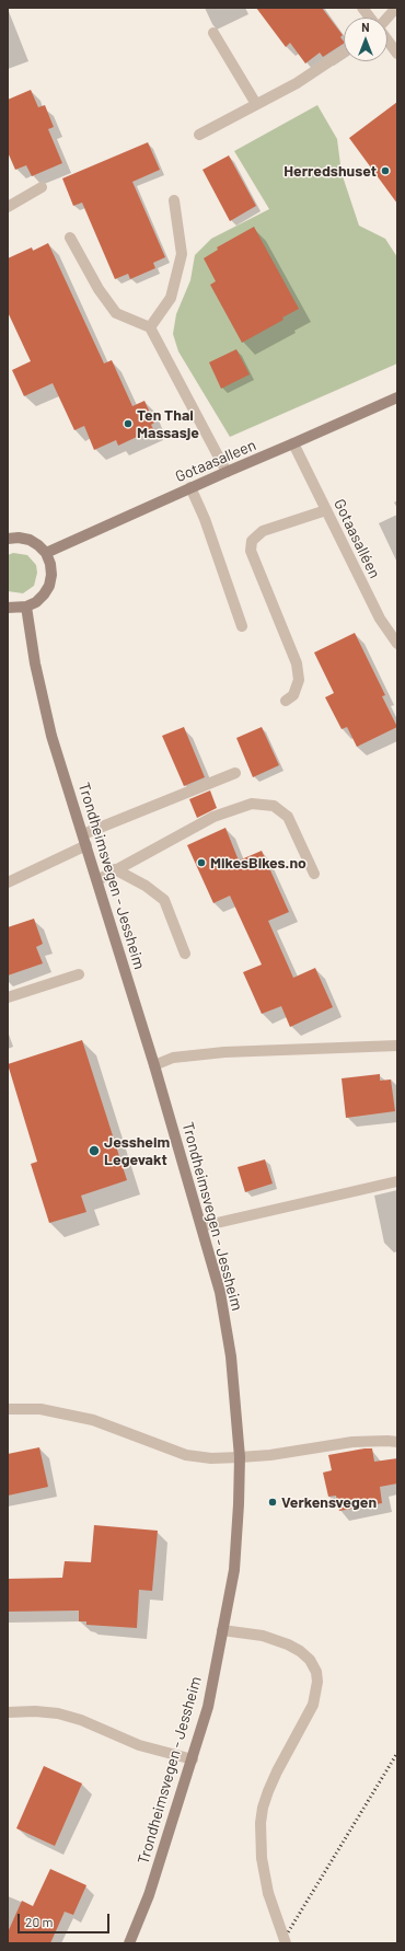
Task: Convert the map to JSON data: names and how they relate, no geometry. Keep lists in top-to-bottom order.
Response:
{
  "streets": {
    "main road": ["Gotaasalleen", "Trondheimsvegen - Jessheim"],
    "street": ["Gotaasalléen"]
  },
  "crossings": [
    ["Gotaasalleen", "Gotaasalléen"]
  ],
  "places": [
    "Herredshuset",
    "Ten Thai Massasje",
    "MikesBikes.no",
    "Jessheim Legevakt",
    "Verkensvegen"
  ],
  "scale_bar": "20 m",
  "north": "top"
}
